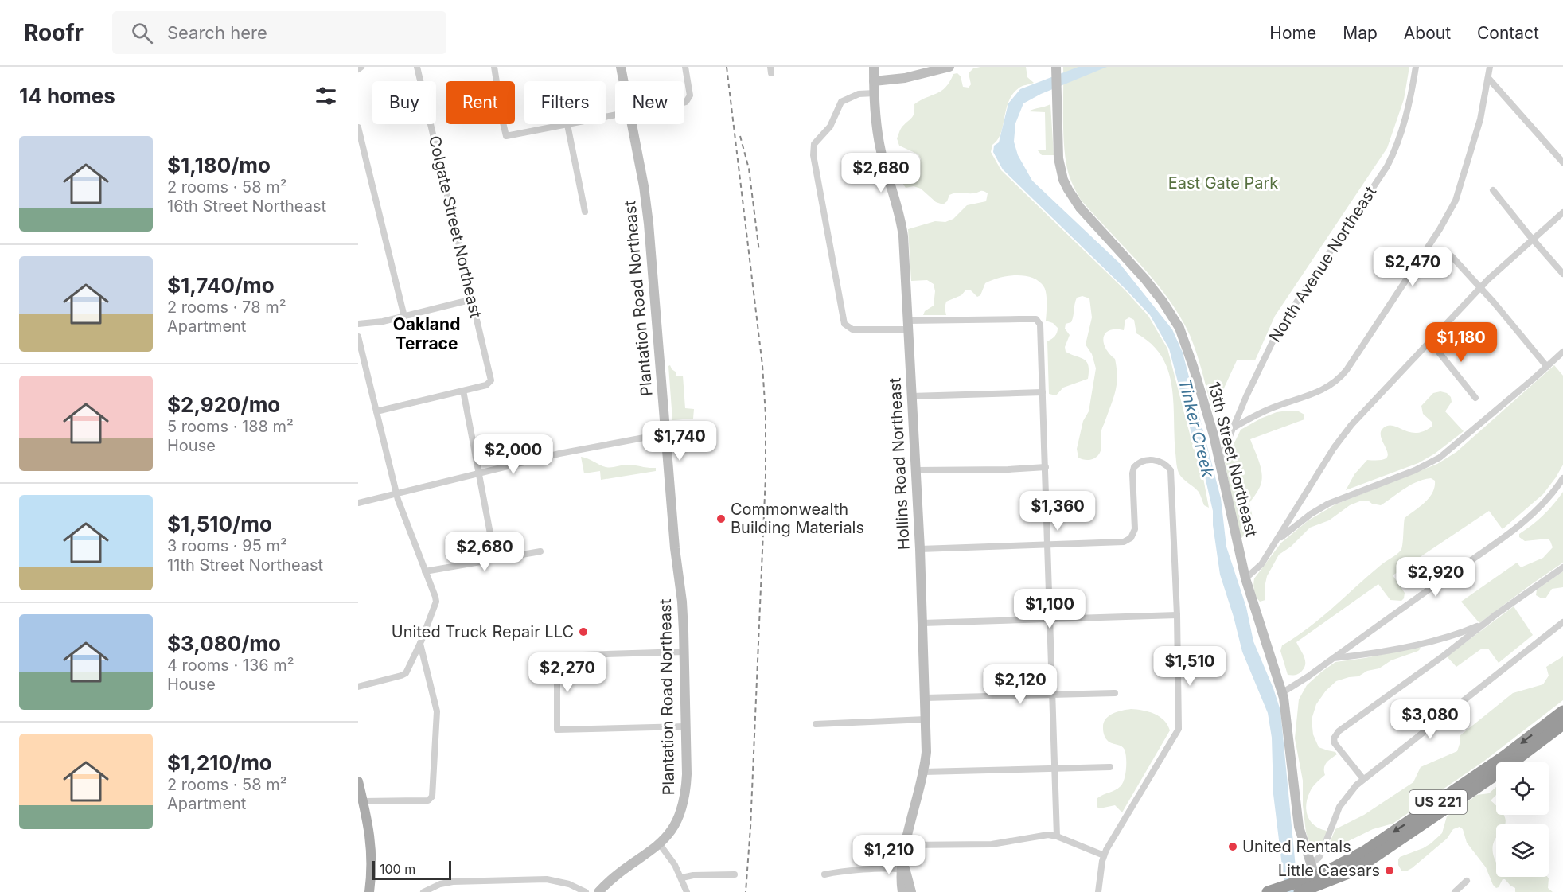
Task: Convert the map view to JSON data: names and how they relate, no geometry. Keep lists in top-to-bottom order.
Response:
{
  "streets": {
    "highway": ["US 221"],
    "street": [
      "Colgate Street Northeast",
      "North Avenue Northeast",
      "Plantation Road Northeast",
      "13th Street Northeast",
      "Hollins Road Northeast"
    ]
  },
  "crossings": [
    ["North Avenue Northeast", "13th Street Northeast"],
    ["13th Street Northeast", "US 221"]
  ],
  "districts": ["Oakland Terrace"],
  "water": ["Tinker Creek"],
  "parks": ["East Gate Park"],
  "places": [
    "Commonwealth Building Materials",
    "United Truck Repair LLC",
    "United Rentals",
    "Little Caesars"
  ],
  "scale_bar": "100 m",
  "page": {
    "header": "Roofr",
    "search": "Search here",
    "nav": [
      "Home",
      "Map",
      "About",
      "Contact"
    ],
    "heading": "14 homes",
    "chip": [
      "Buy",
      "Rent",
      "Filters",
      "New"
    ],
    "list": [
      {
        "name": "$1,180/mo",
        "note": "2 rooms · 58 m² · 16th Street Northeast"
      },
      {
        "name": "$1,740/mo",
        "note": "2 rooms · 78 m² · Apartment"
      },
      {
        "name": "$2,920/mo",
        "note": "5 rooms · 188 m² · House"
      },
      {
        "name": "$1,510/mo",
        "note": "3 rooms · 95 m² · 11th Street Northeast"
      },
      {
        "name": "$3,080/mo",
        "note": "4 rooms · 136 m² · House"
      },
      {
        "name": "$1,210/mo",
        "note": "2 rooms · 58 m² · Apartment"
      }
    ],
    "price": [
      "$2,680",
      "$2,470",
      "$1,180",
      "$1,740",
      "$2,000",
      "$1,360",
      "$2,680",
      "$2,920",
      "$1,100",
      "$1,510",
      "$2,270",
      "$2,120",
      "$3,080",
      "$1,210"
    ],
    "scale": "100 m"
  }
}
